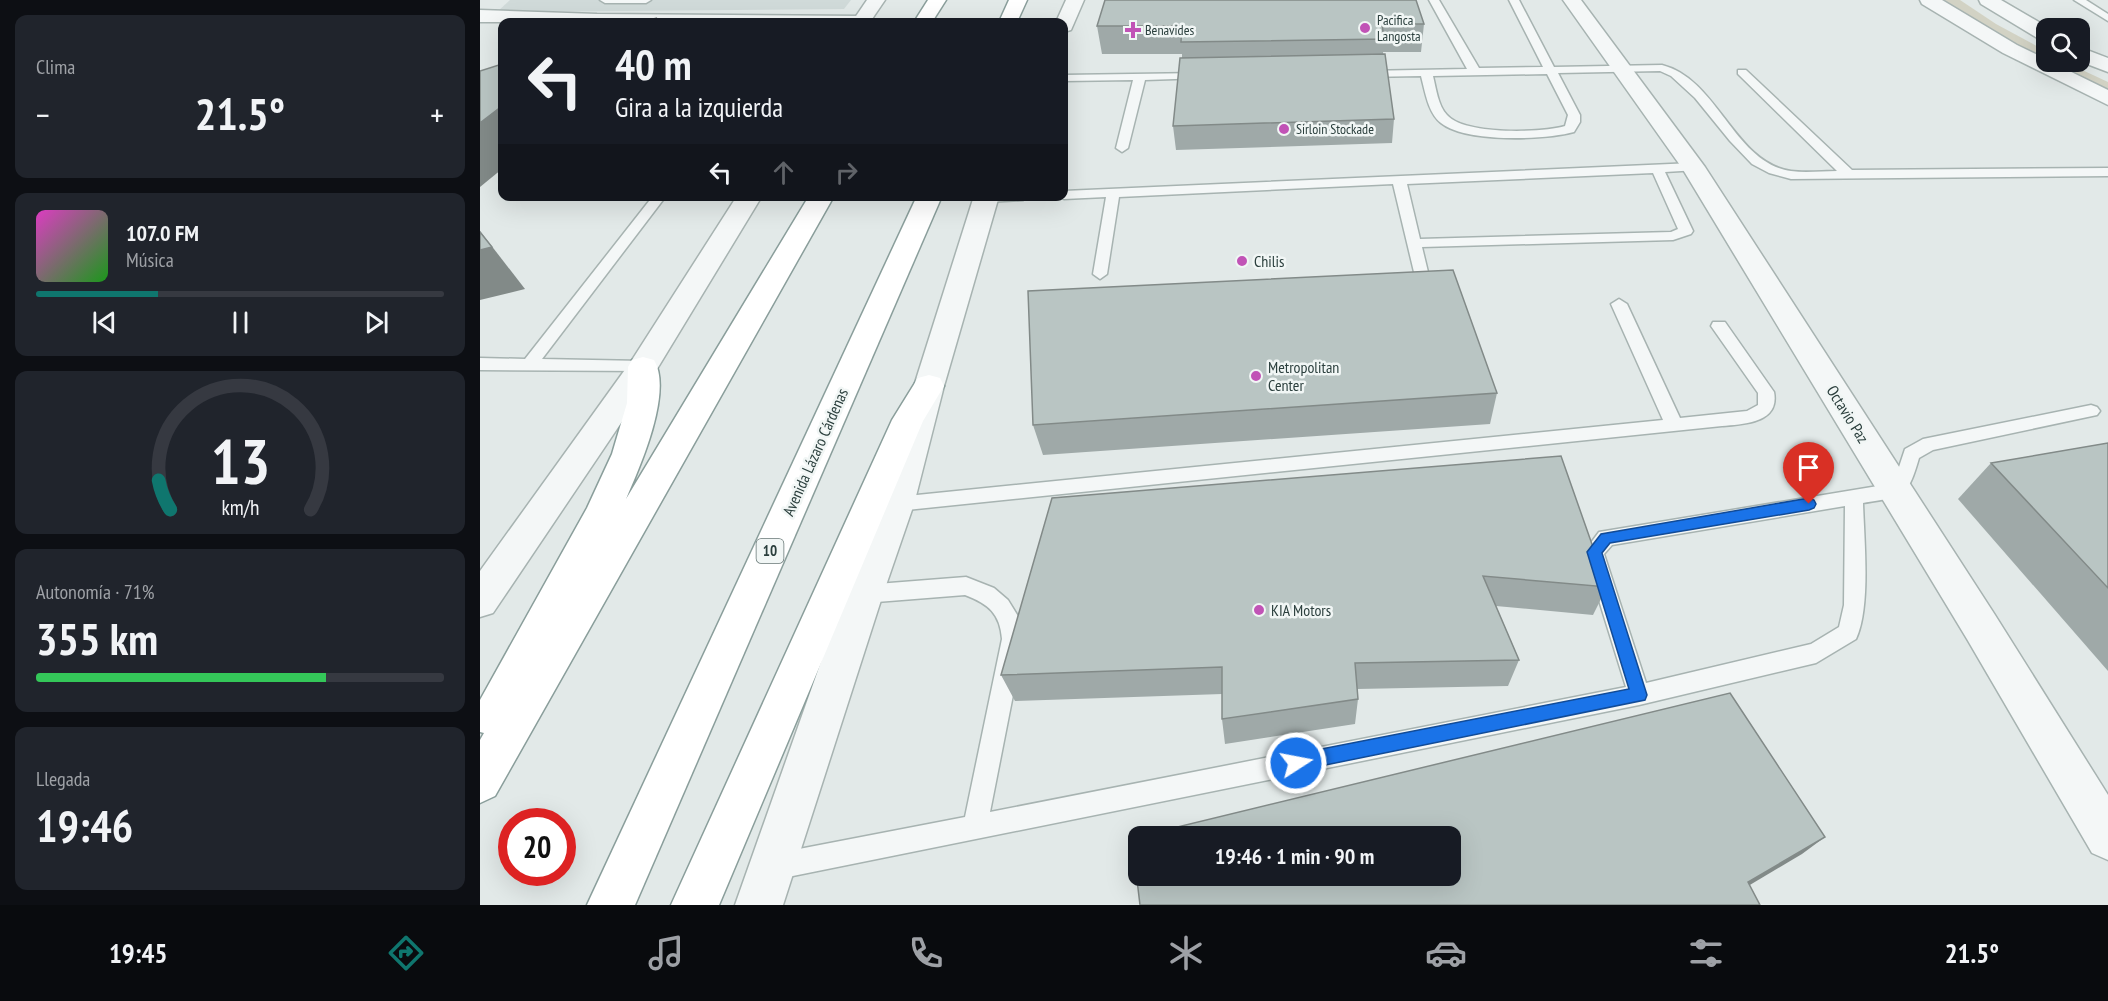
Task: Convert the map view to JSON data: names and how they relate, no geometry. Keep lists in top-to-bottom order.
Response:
{
  "streets": {
    "highway": ["Avenida Lázaro Cárdenas", "10"],
    "street": ["Octavio Paz"]
  },
  "places": {
    "other": [
      "Pacifica Langosta",
      "Sirloin Stockade",
      "Chilis",
      "Metropolitan Center",
      "KIA Motors"
    ],
    "health": ["Benavides"]
  },
  "page": {
    "tile": [
      "Clima",
      ["Autonomía · 71%", "355 km"],
      ["Llegada", "19:46"]
    ],
    "turn": ["40 m", "Gira a la izquierda"],
    "heat": ["−", "21.5°", "+"],
    "song": ["107.0 FM", "Música"],
    "limit": "20",
    "trip": "19:46 · 1 min · 90 m",
    "tabs": ["19:45", "21.5°"],
    "gauge": ["13", "km/h"]
  }
}
